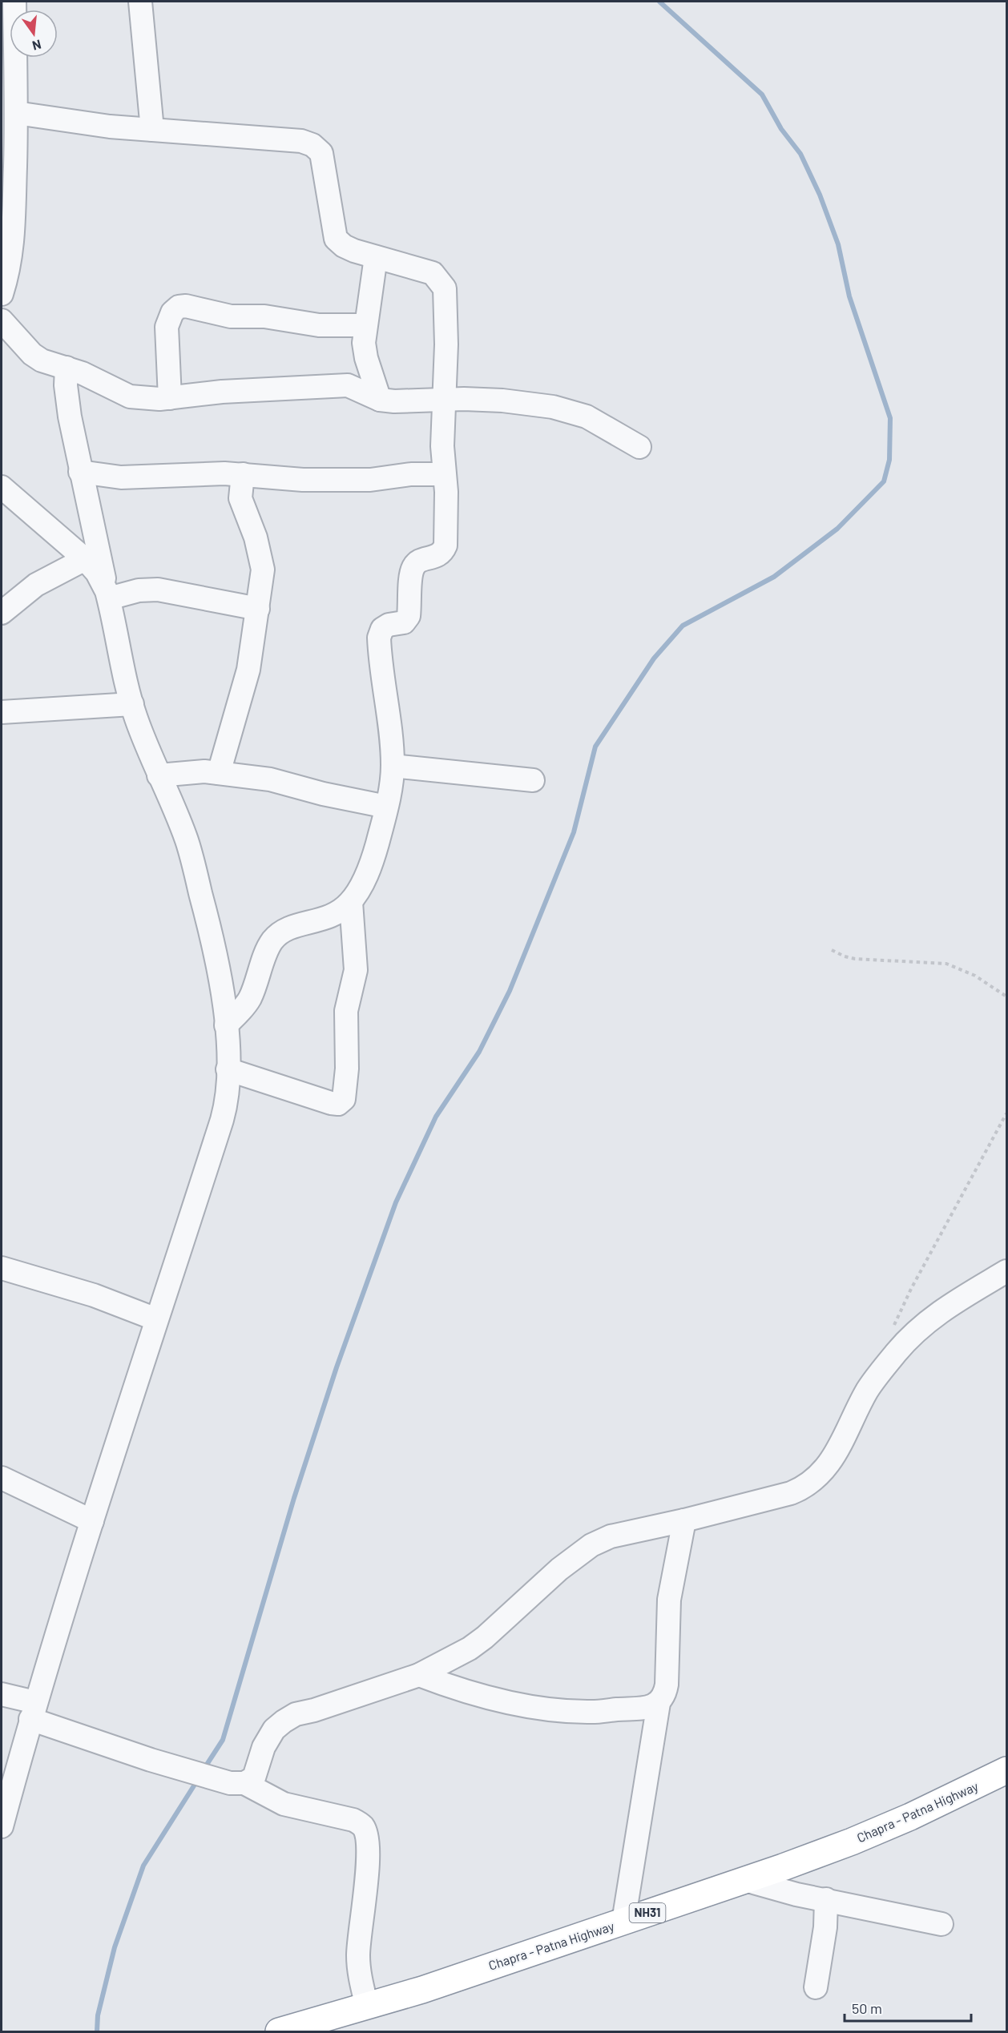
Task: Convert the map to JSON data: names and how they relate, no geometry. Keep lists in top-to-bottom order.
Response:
{
  "streets": {
    "highway": ["Chapra - Patna Highway", "NH31"]
  },
  "scale_bar": "50 m",
  "north": "bottom"
}
